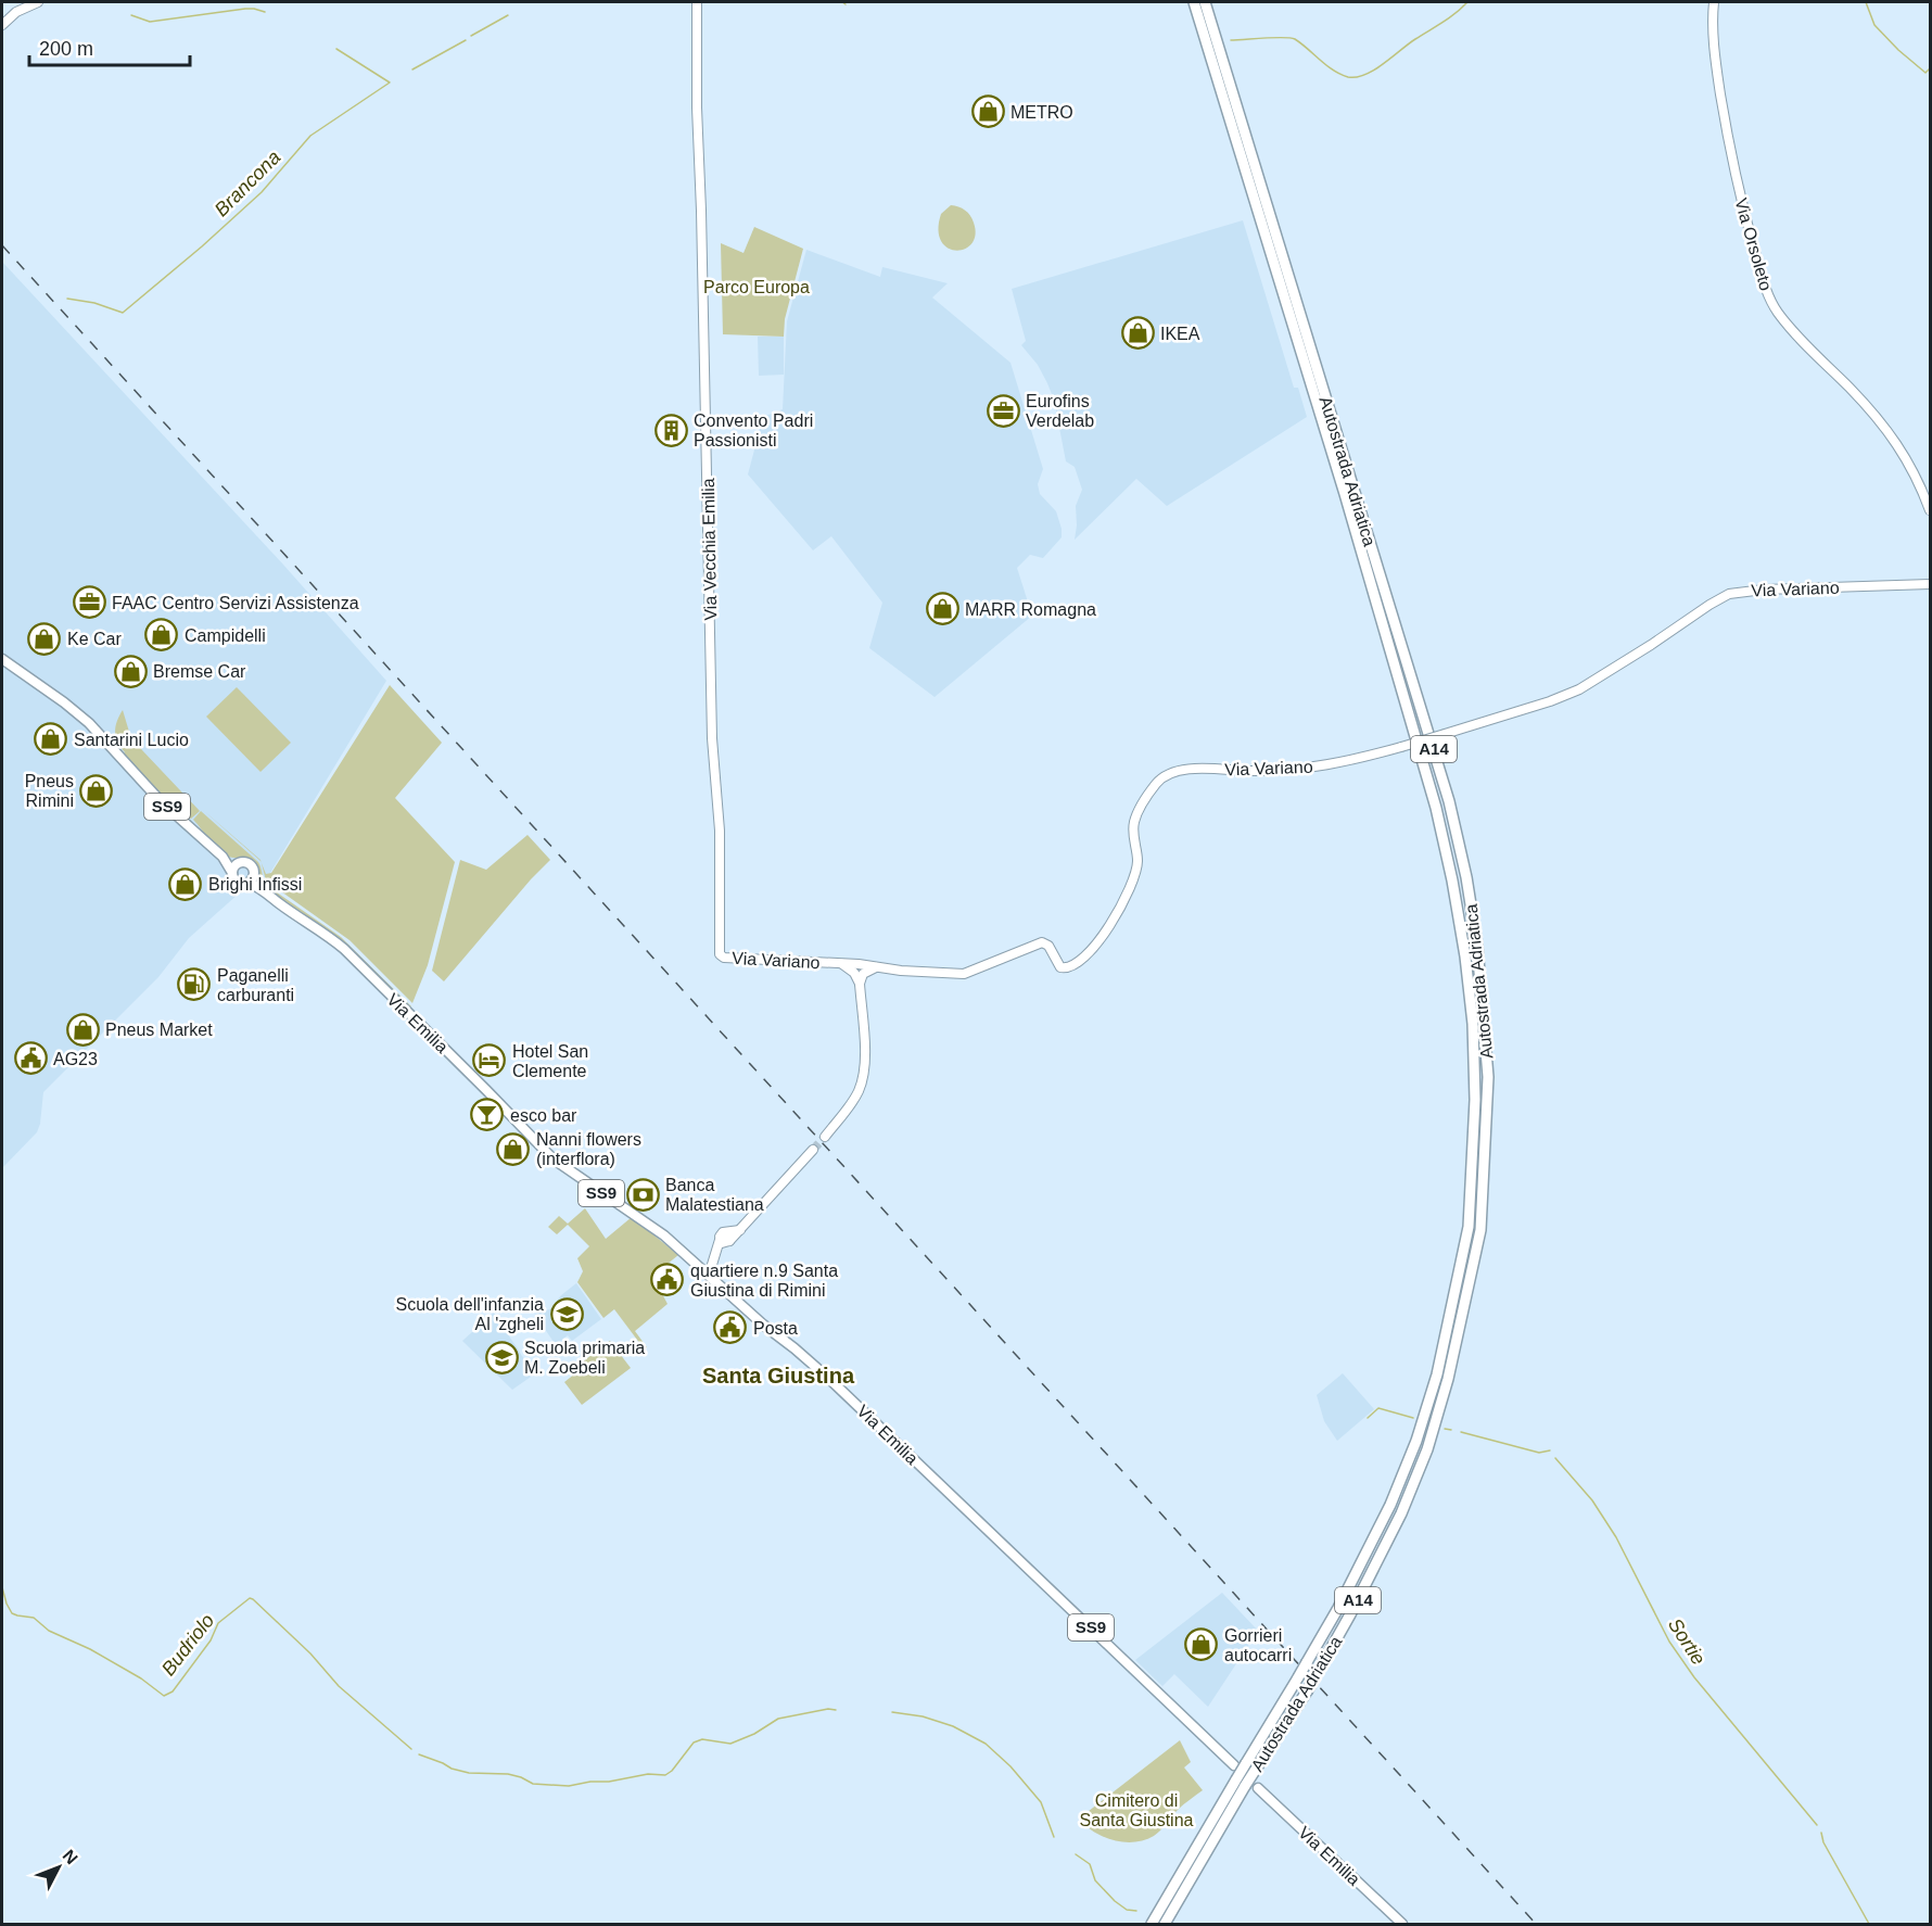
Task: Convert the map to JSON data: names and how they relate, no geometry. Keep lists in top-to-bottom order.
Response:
{
  "streets": {
    "highway": ["Autostrada Adriatica", "A14"],
    "main road": ["SS9", "Via Emilia"],
    "street": ["Via Orsoleto", "Via Vecchia Emilia", "Via Variano"]
  },
  "crossings": [
    ["Via Vecchia Emilia", "Via Variano"]
  ],
  "districts": ["Santa Giustina"],
  "water": ["Brancona", "Sortie", "Budriolo"],
  "parks": ["Parco Europa", "Cimitero di Santa Giustina"],
  "places": {
    "shop": [
      "METRO",
      "IKEA",
      "MARR Romagna",
      "Campidelli",
      "Ke Car",
      "Bremse Car",
      "Santarini Lucio",
      "Pneus Rimini",
      "Brighi Infissi",
      "Pneus Market",
      "Nanni flowers (interflora)",
      "Gorrieri autocarri"
    ],
    "office": ["Eurofins Verdelab", "FAAC Centro Servizi Assistenza"],
    "building": ["Convento Padri Passionisti"],
    "fuel station": ["Paganelli carburanti"],
    "public building": ["AG23", "quartiere n.9 Santa Giustina di Rimini", "Posta"],
    "hotel": ["Hotel San Clemente"],
    "bar": ["esco bar"],
    "bank": ["Banca Malatestiana"],
    "school or university": ["Scuola dell'infanzia Al 'zgheli", "Scuola primaria M. Zoebeli"]
  },
  "scale_bar": "200 m",
  "north": "top right"
}
